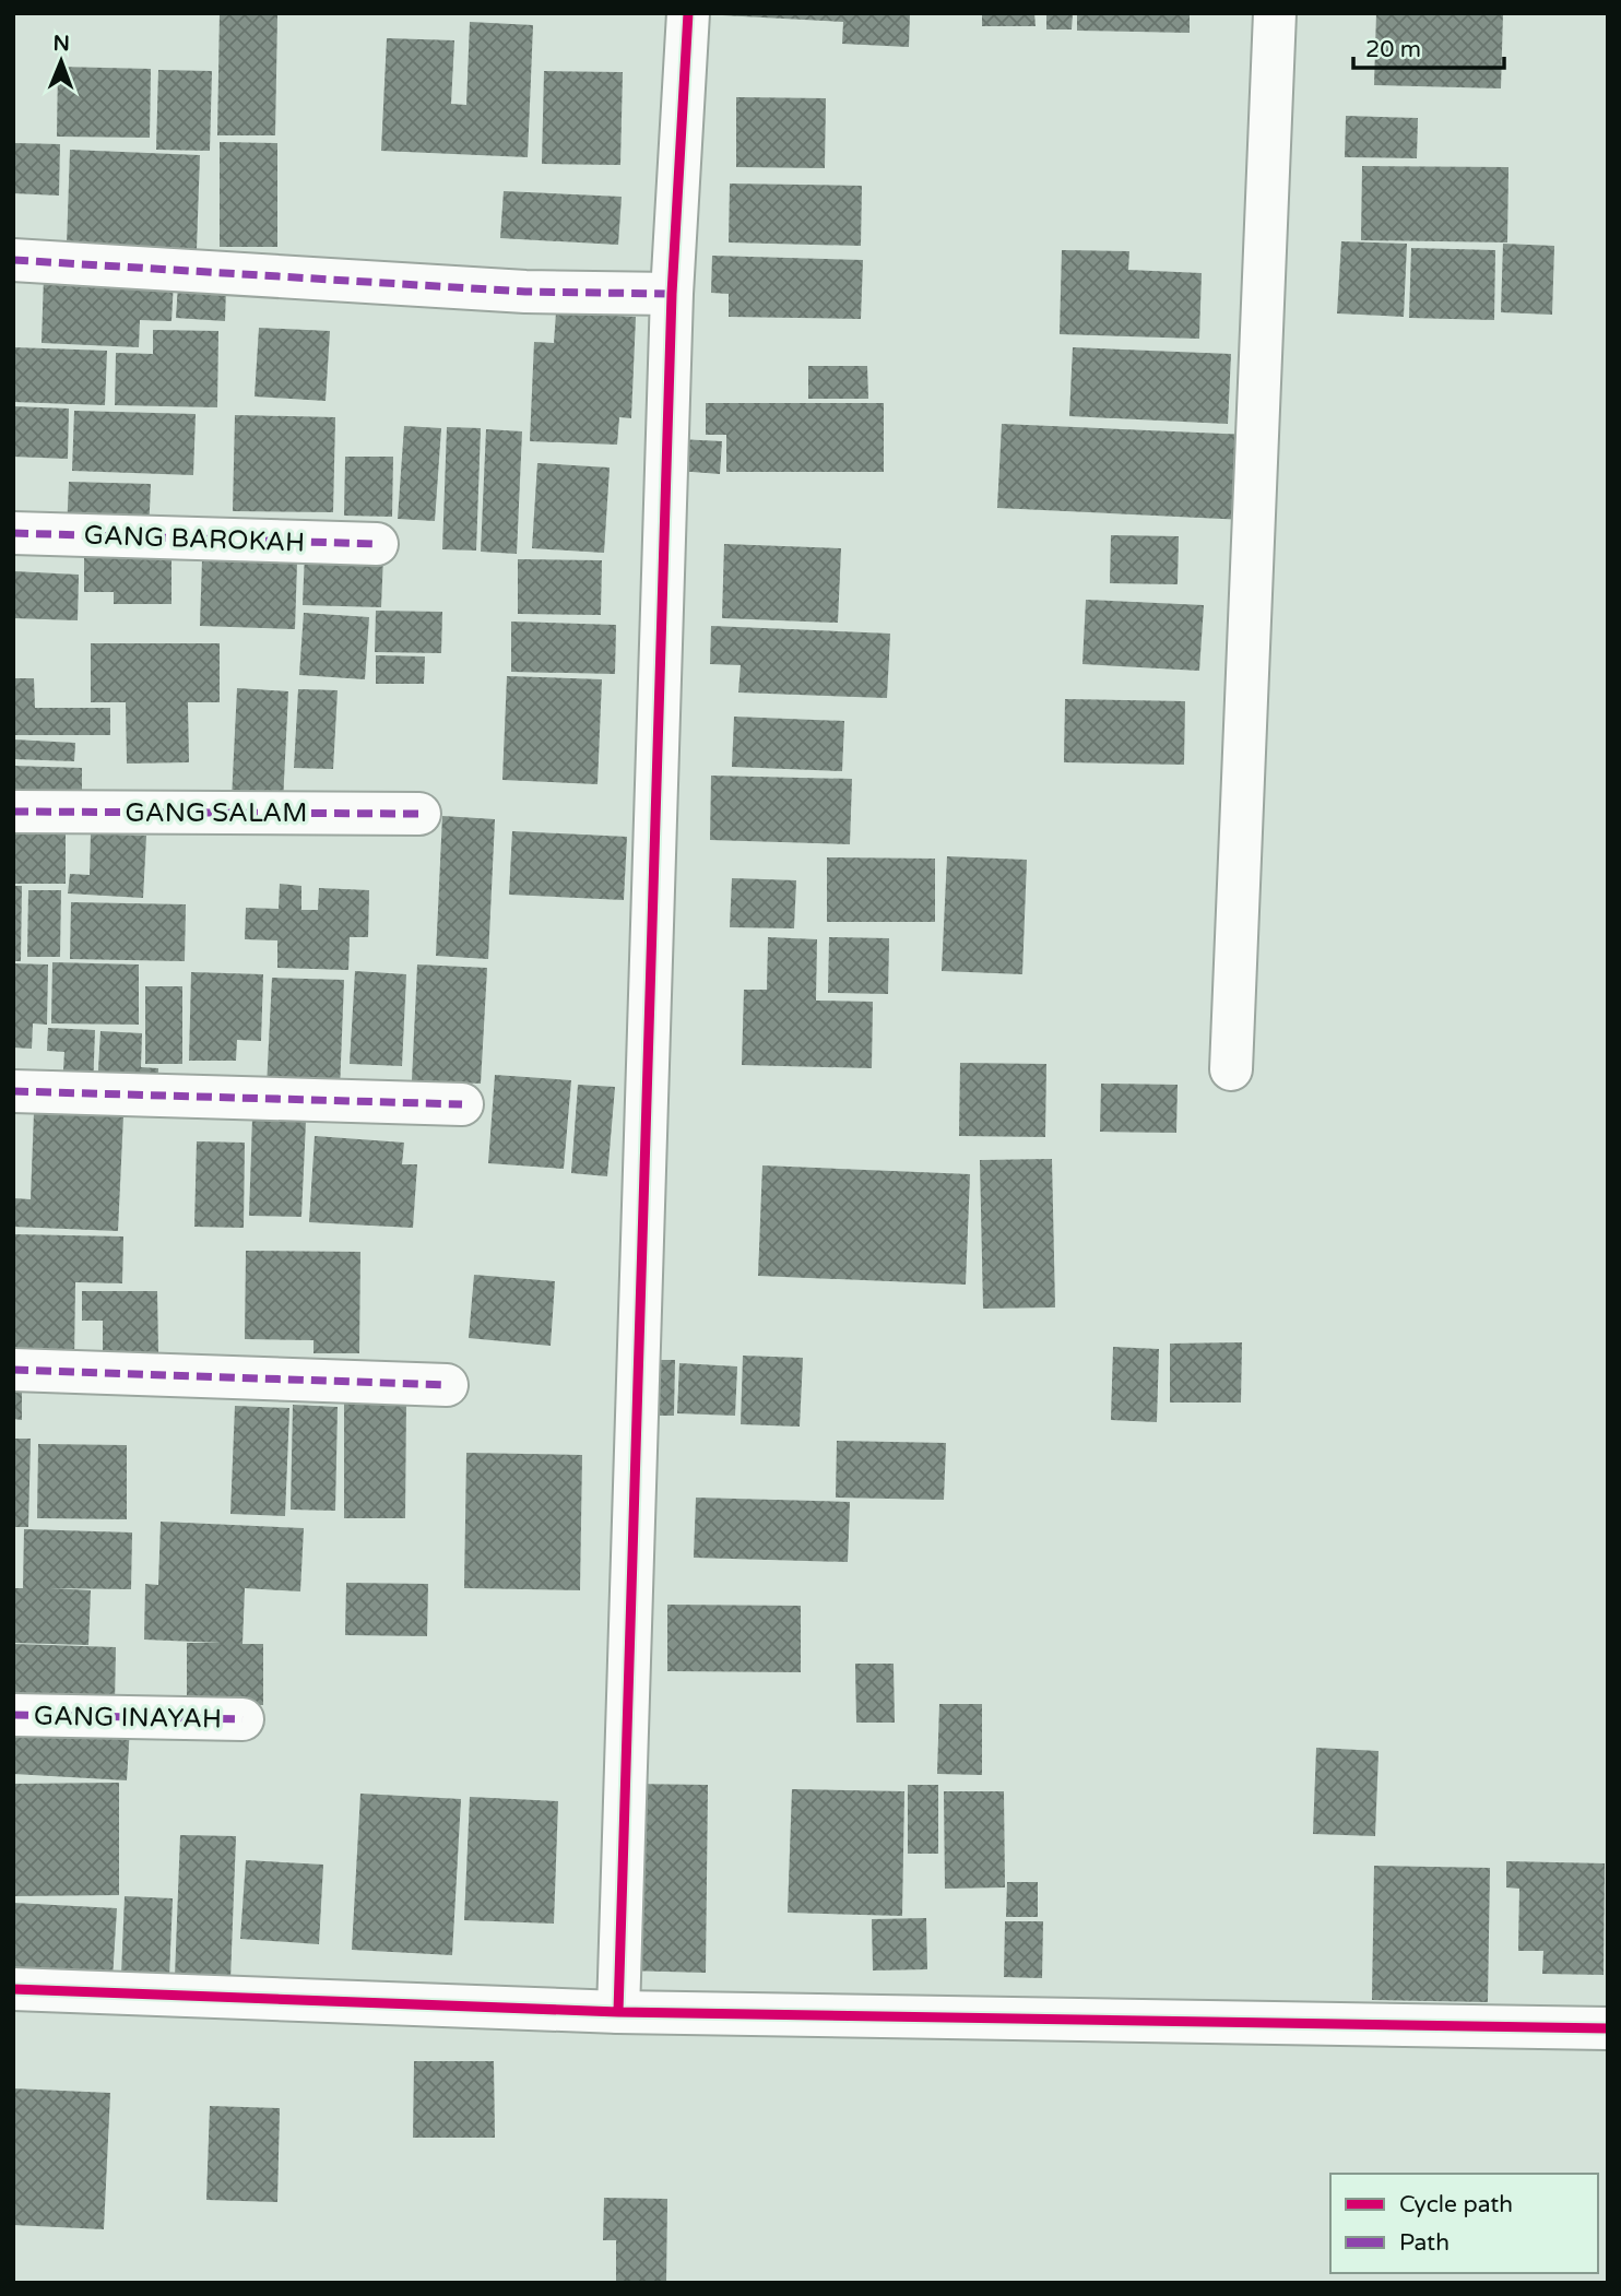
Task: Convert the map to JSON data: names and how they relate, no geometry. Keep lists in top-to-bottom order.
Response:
{
  "streets": {
    "street": ["GANG BAROKAH", "GANG SALAM", "GANG INAYAH"]
  },
  "legend": ["Cycle path", "Path"],
  "scale_bar": "20 m",
  "north": "top"
}
